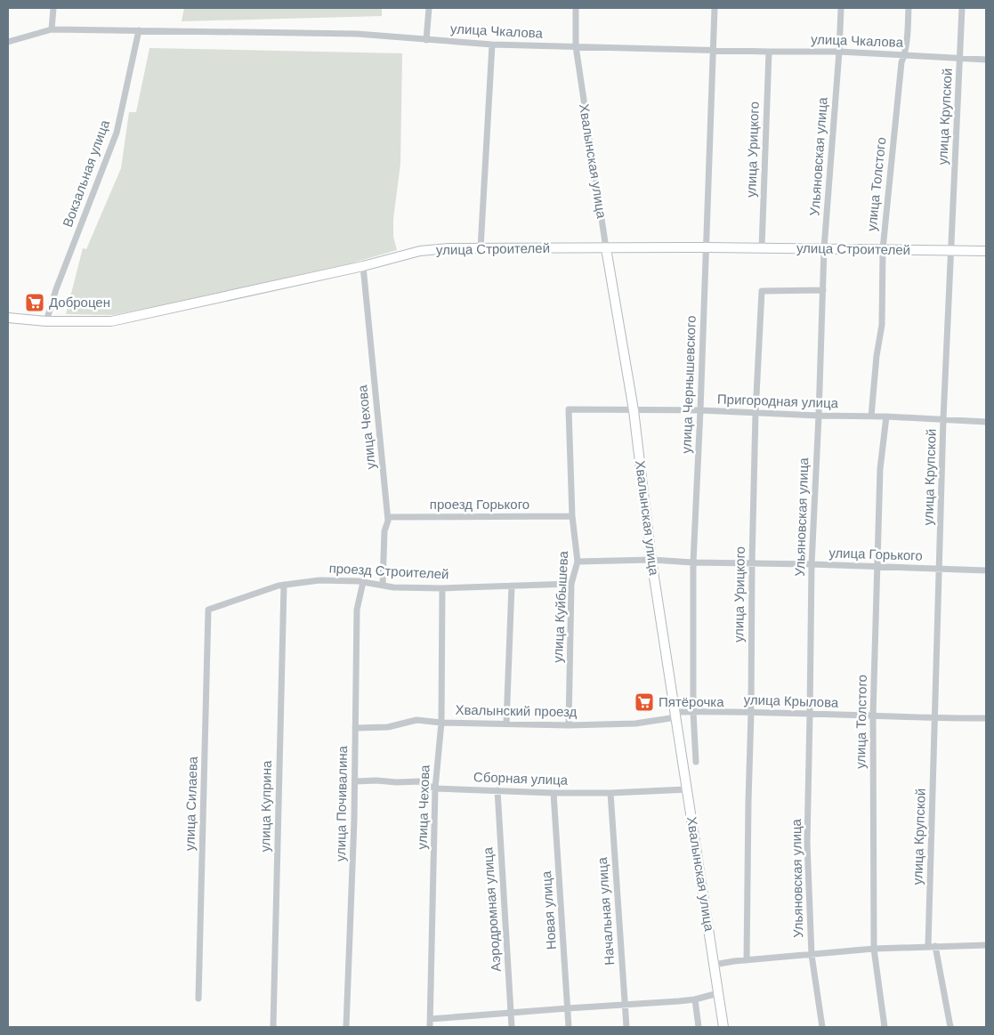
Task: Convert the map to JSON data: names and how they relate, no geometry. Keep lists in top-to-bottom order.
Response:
{
  "streets": {
    "street": [
      "улица Чкалова",
      "улица Крупской",
      "улица Урицкого",
      "Ульяновская улица",
      "Хвалынская улица",
      "Вокзальная улица",
      "улица Толстого",
      "улица Строителей",
      "улица Чернышевского",
      "Пригородная улица",
      "улица Чехова",
      "проезд Горького",
      "улица Горького",
      "проезд Строителей",
      "улица Куйбышева",
      "улица Крылова",
      "Хвалынский проезд",
      "Сборная улица",
      "улица Силаева",
      "улица Почивалина",
      "улица Куприна",
      "Аэродромная улица",
      "Новая улица",
      "Начальная улица"
    ]
  },
  "crossings": [
    ["улица Чкалова", "улица Крупской"],
    ["улица Чкалова", "улица Урицкого"],
    ["улица Чкалова", "Ульяновская улица"],
    ["улица Чкалова", "Хвалынская улица"],
    ["улица Чкалова", "Вокзальная улица"],
    ["улица Чкалова", "улица Толстого"],
    ["улица Чкалова", "улица Чернышевского"],
    ["улица Крупской", "улица Строителей"],
    ["улица Крупской", "Пригородная улица"],
    ["улица Крупской", "улица Горького"],
    ["улица Крупской", "улица Крылова"],
    ["улица Урицкого", "Ульяновская улица"],
    ["улица Урицкого", "улица Строителей"],
    ["улица Урицкого", "Пригородная улица"],
    ["улица Урицкого", "улица Горького"],
    ["улица Урицкого", "улица Крылова"],
    ["Ульяновская улица", "улица Строителей"],
    ["Ульяновская улица", "Пригородная улица"],
    ["Ульяновская улица", "улица Горького"],
    ["Ульяновская улица", "улица Крылова"],
    ["Хвалынская улица", "улица Строителей"],
    ["Хвалынская улица", "Пригородная улица"],
    ["Хвалынская улица", "улица Горького"],
    ["Хвалынская улица", "улица Крылова"],
    ["Хвалынская улица", "Хвалынский проезд"],
    ["Хвалынская улица", "Сборная улица"],
    ["Вокзальная улица", "улица Строителей"],
    ["улица Толстого", "улица Строителей"],
    ["улица Толстого", "Пригородная улица"],
    ["улица Толстого", "улица Горького"],
    ["улица Толстого", "улица Крылова"],
    ["улица Строителей", "улица Чернышевского"],
    ["улица Строителей", "улица Чехова"],
    ["улица Чернышевского", "Пригородная улица"],
    ["улица Чернышевского", "улица Горького"],
    ["улица Чернышевского", "улица Крылова"],
    ["Пригородная улица", "улица Куйбышева"],
    ["улица Чехова", "проезд Горького"],
    ["улица Чехова", "проезд Строителей"],
    ["улица Чехова", "Хвалынский проезд"],
    ["улица Чехова", "Сборная улица"],
    ["проезд Горького", "улица Куйбышева"],
    ["улица Горького", "улица Куйбышева"],
    ["проезд Строителей", "улица Куйбышева"],
    ["проезд Строителей", "улица Силаева"],
    ["проезд Строителей", "улица Почивалина"],
    ["проезд Строителей", "улица Куприна"],
    ["улица Куйбышева", "Хвалынский проезд"],
    ["улица Крылова", "Хвалынский проезд"],
    ["Хвалынский проезд", "улица Почивалина"],
    ["Сборная улица", "улица Почивалина"],
    ["Сборная улица", "Аэродромная улица"],
    ["Сборная улица", "Новая улица"],
    ["Сборная улица", "Начальная улица"]
  ],
  "places": {
    "supermarket": ["Доброцен", "Пятёрочка"]
  }
}
